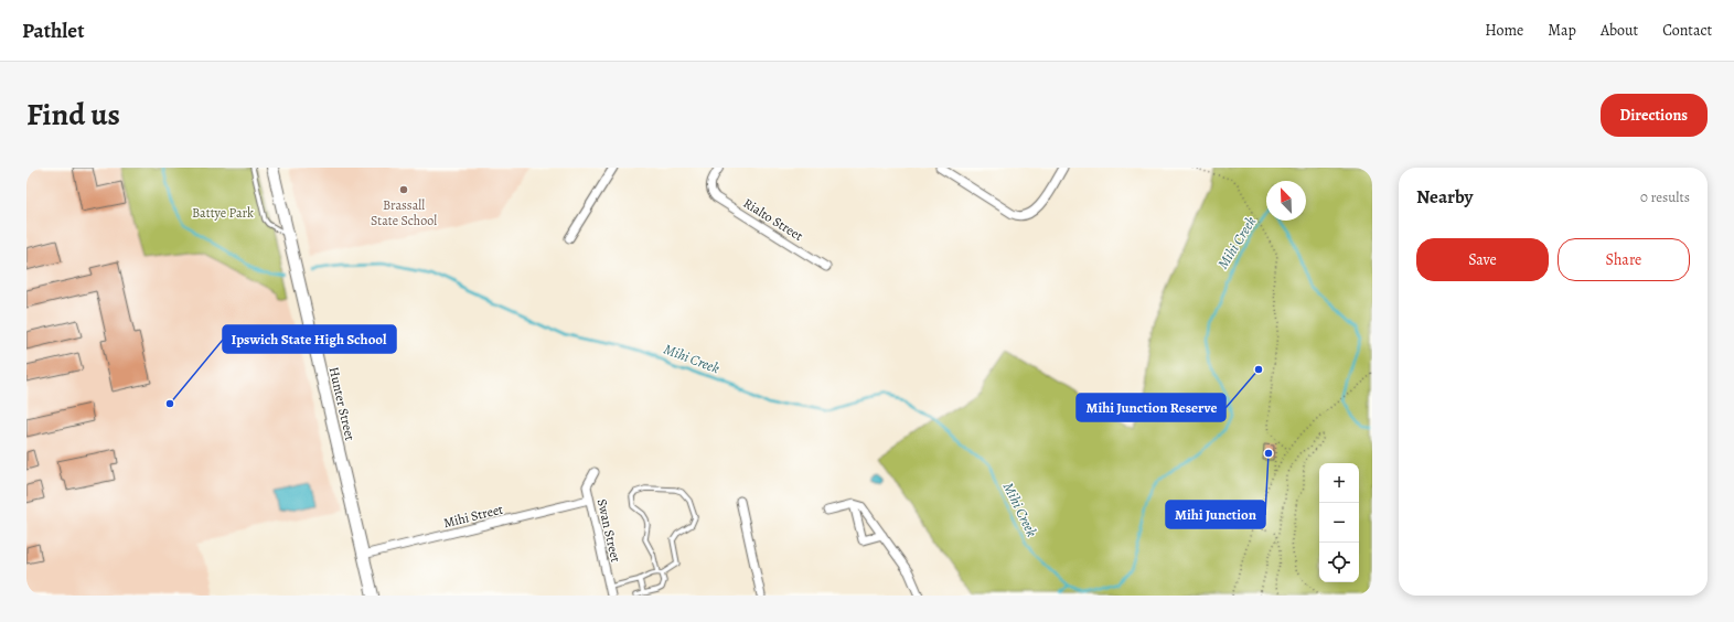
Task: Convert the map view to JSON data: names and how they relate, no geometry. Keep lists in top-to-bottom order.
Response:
{
  "streets": {
    "main road": ["Hunter Street"],
    "street": ["Rialto Street", "Mihi Street", "Swan Street"]
  },
  "crossings": [
    ["Hunter Street", "Mihi Street"],
    ["Mihi Street", "Swan Street"]
  ],
  "water": ["Mihi Creek"],
  "parks": ["Battye Park"],
  "places": [
    "Brassall State School",
    "Mihi Junction Reserve",
    "Ipswich State High School",
    "Mihi Junction"
  ],
  "north": "top left",
  "page": {
    "header": "Pathlet",
    "nav": [
      "Home",
      "Map",
      "About",
      "Contact"
    ],
    "title": "Find us",
    "buttons": [
      "Directions",
      ["Save", "Share"]
    ],
    "heading": ["Nearby", "0 results"],
    "map_buttons": ["+", "−"]
  }
}
